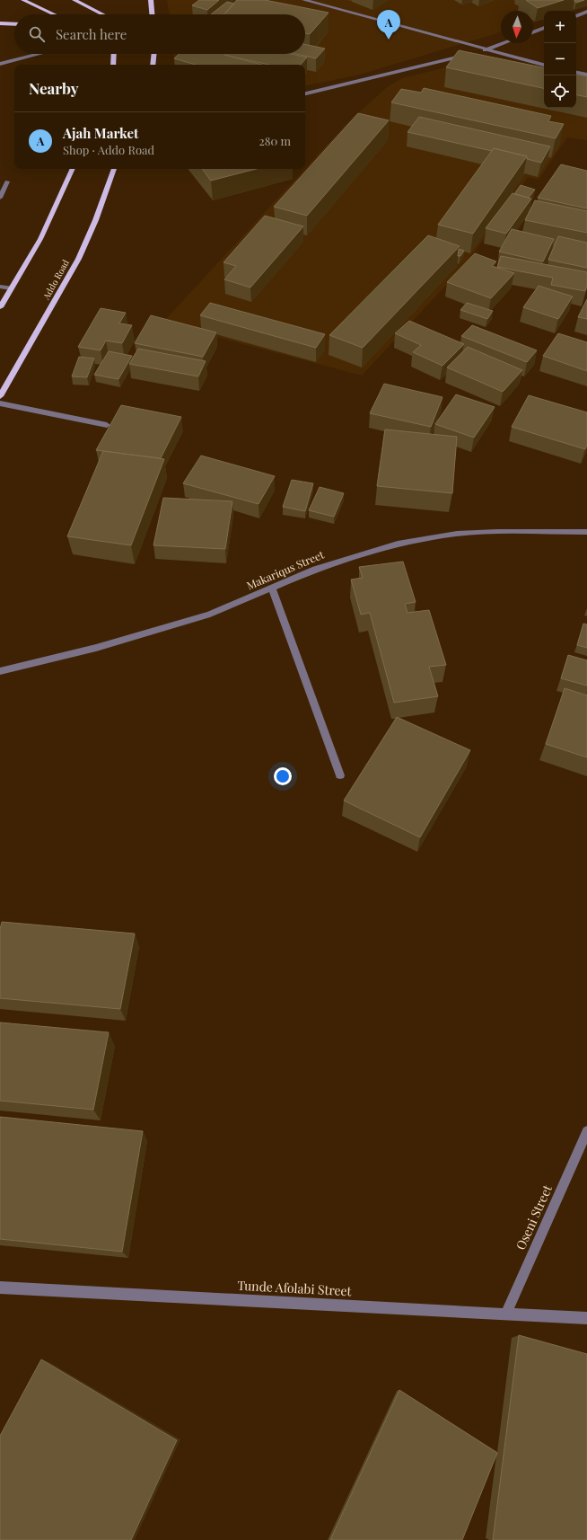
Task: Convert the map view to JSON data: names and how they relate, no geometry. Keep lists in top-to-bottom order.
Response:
{
  "streets": {
    "main road": ["Addo Road"],
    "street": ["Makariqus Street", "Oseni Street", "Tunde Afolabi Street"]
  },
  "crossings": [
    ["Oseni Street", "Tunde Afolabi Street"]
  ],
  "north": "bottom",
  "page": {
    "pins": "A",
    "map_buttons": ["+", "−"],
    "search": "Search here",
    "heading": "Nearby",
    "list": [
      {
        "mark": "A",
        "name": "Ajah Market",
        "note": "Shop · Addo Road",
        "value": "280 m"
      }
    ]
  }
}
